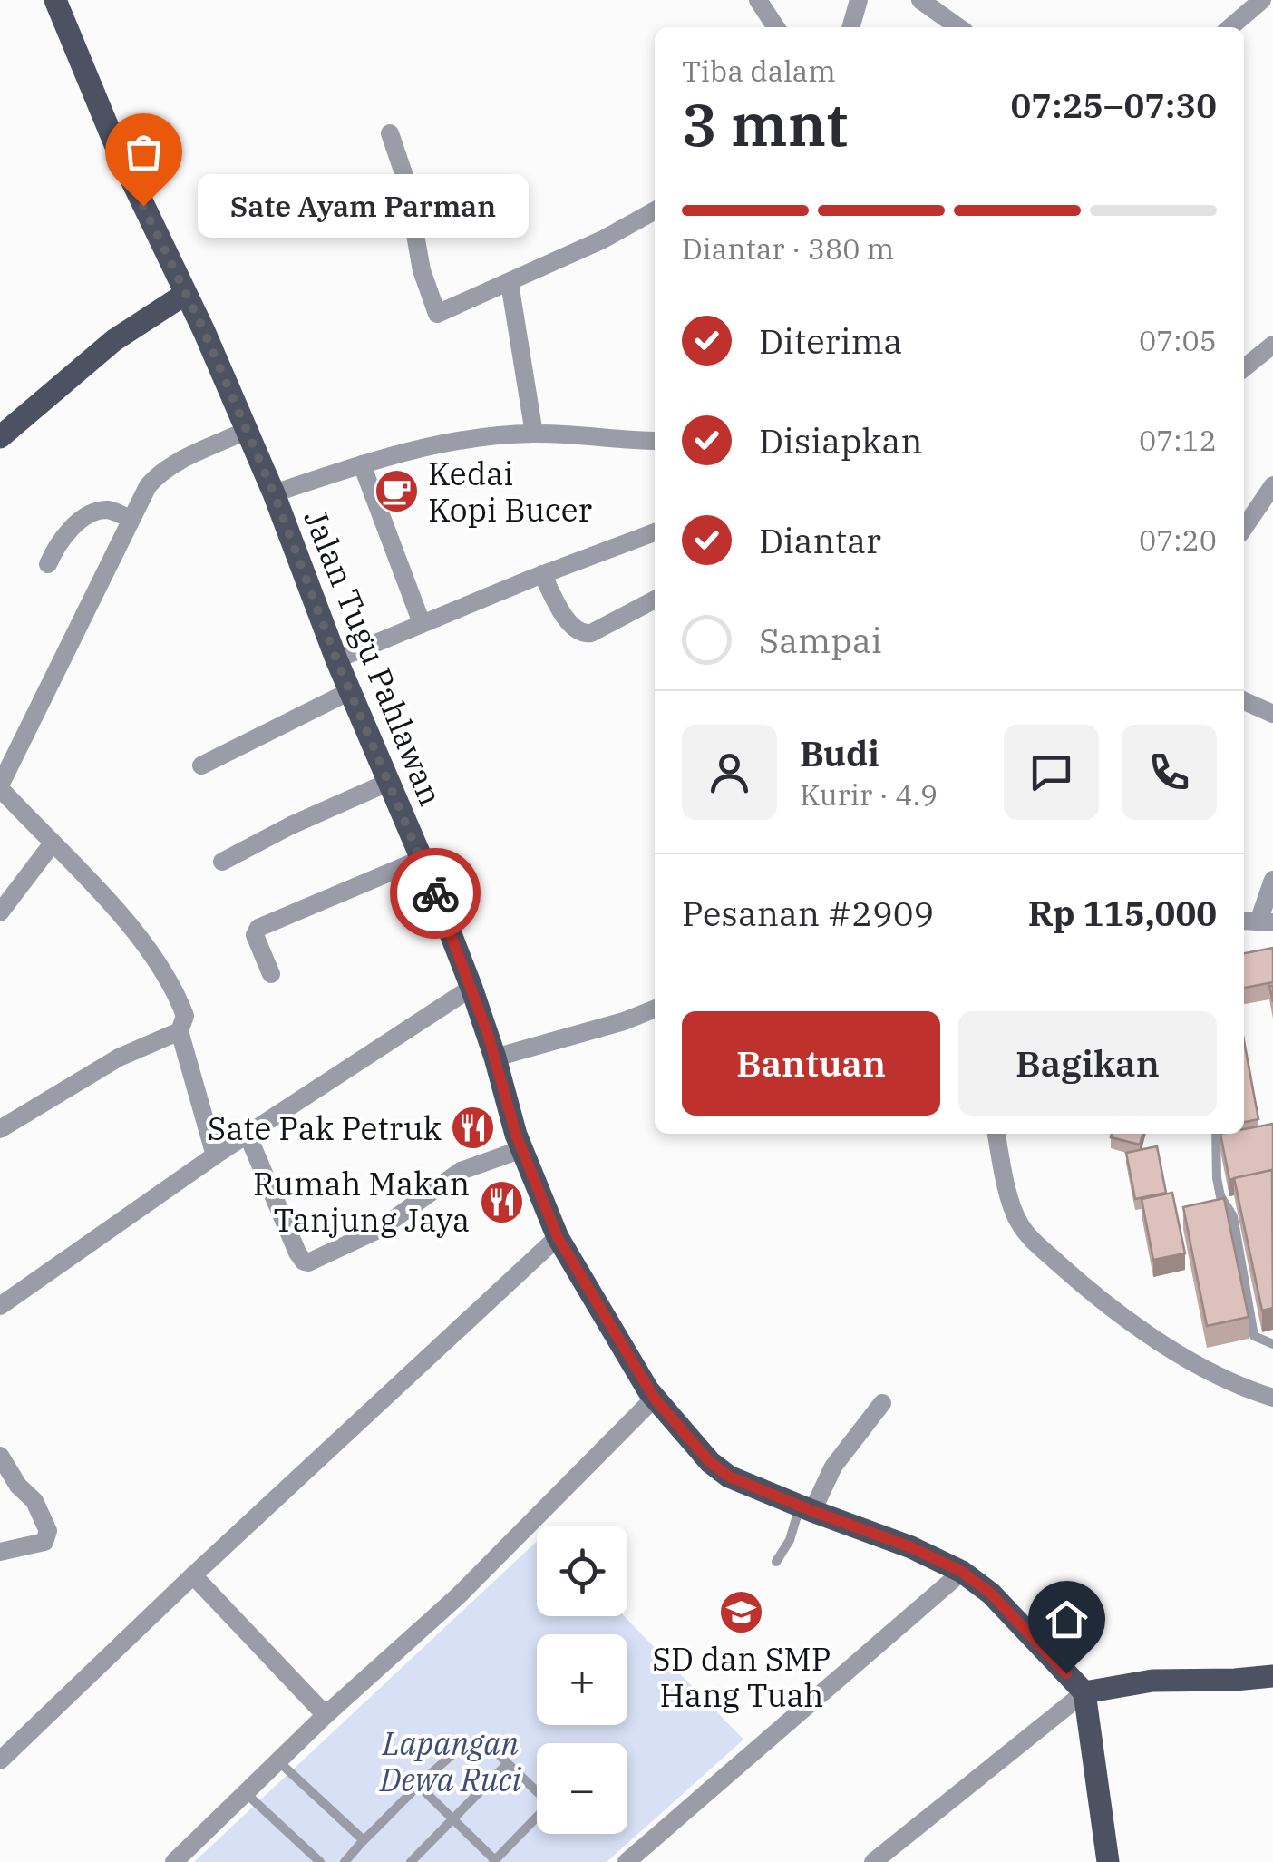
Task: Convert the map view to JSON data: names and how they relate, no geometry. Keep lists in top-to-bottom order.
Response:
{
  "streets": {
    "main road": ["Jalan Tugu Pahlawan"]
  },
  "parks": ["Lapangan Dewa Ruci"],
  "places": {
    "other": ["Sate Ayam Parman"],
    "cafe": ["Kedai Kopi Bucer"],
    "restaurant": ["Sate Pak Petruk", "Rumah Makan Tanjung Jaya"],
    "school or university": ["SD dan SMP Hang Tuah"]
  },
  "page": {
    "heading": ["3 mnt", "Tiba dalam", "07:25–07:30"],
    "panel": [
      "Budi",
      "Kurir · 4.9",
      "Pesanan #2909",
      "Rp 115,000"
    ],
    "bubble": "Sate Ayam Parman",
    "bar": "Diantar · 380 m",
    "list": [
      ["Diterima", "07:05"],
      ["Disiapkan", "07:12"],
      ["Diantar", "07:20"],
      "Sampai"
    ],
    "buttons": ["Bantuan", "Bagikan"],
    "map_buttons": ["+", "−"]
  }
}
